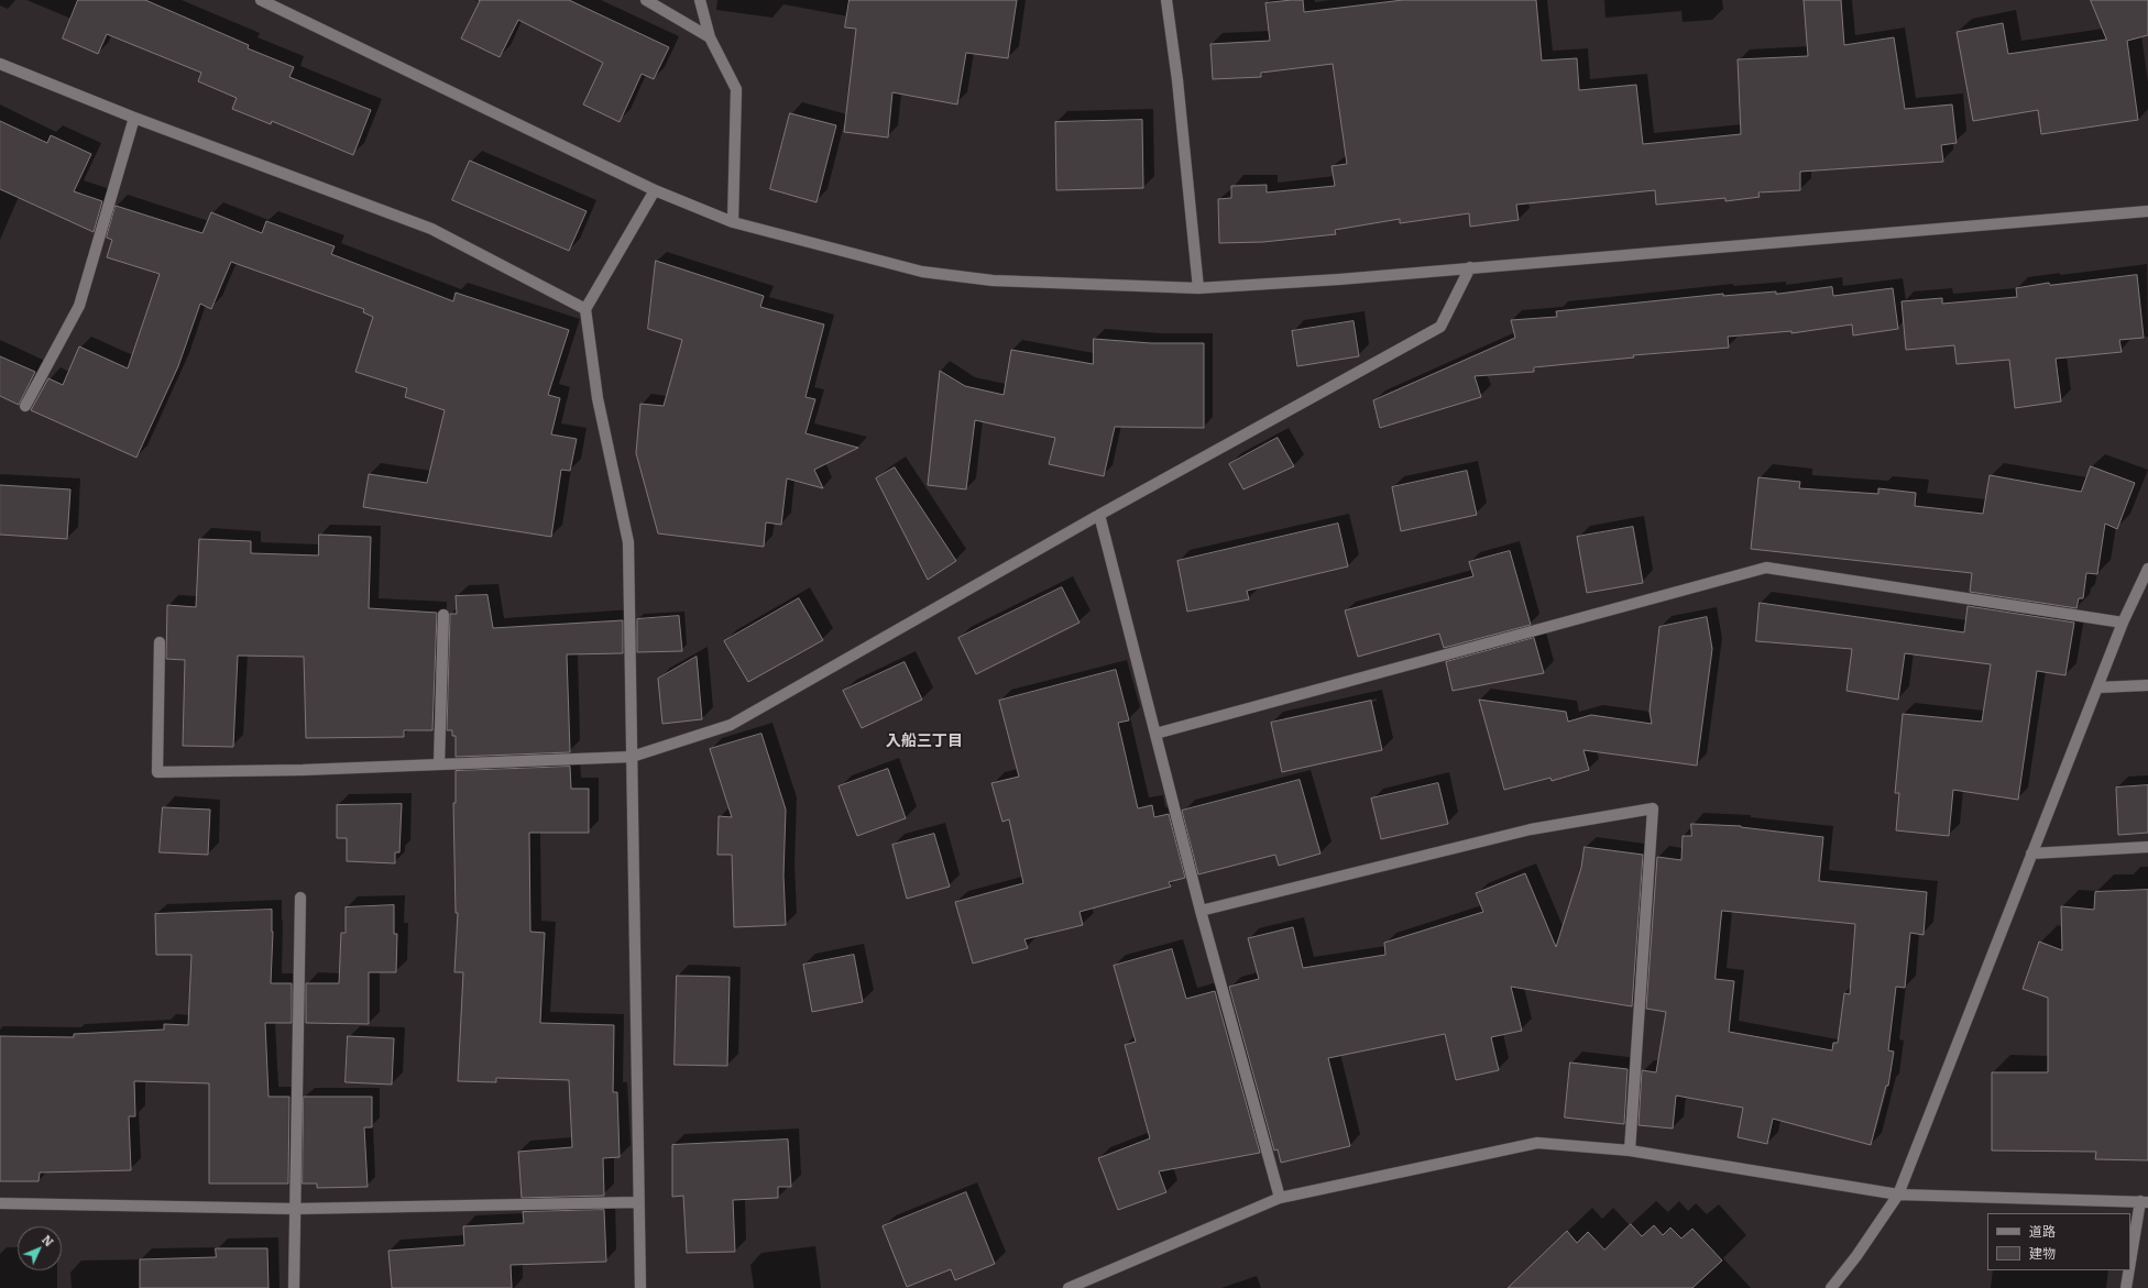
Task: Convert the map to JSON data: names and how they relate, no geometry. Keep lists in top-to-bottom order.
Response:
{
  "districts": ["入船三丁目"],
  "legend": ["道路", "建物"],
  "north": "top right"
}
